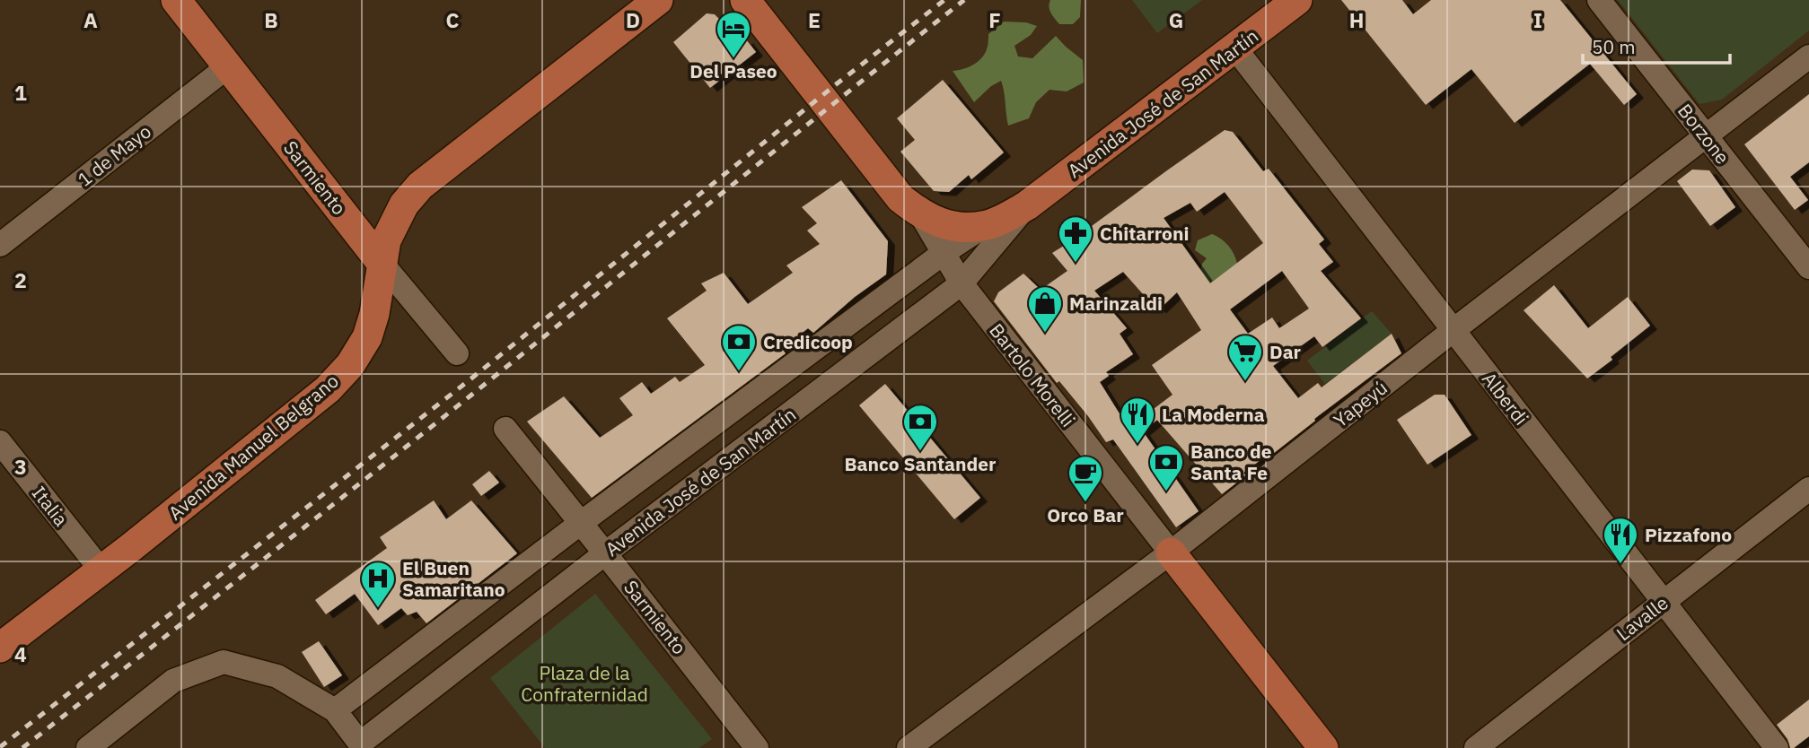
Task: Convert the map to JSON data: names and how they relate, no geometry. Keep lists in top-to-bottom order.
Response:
{
  "streets": {
    "main road": [
      "Avenida José de San Martín",
      "Sarmiento",
      "Bartolo Morelli",
      "Avenida Manuel Belgrano"
    ],
    "street": [
      "Borzone",
      "1 de Mayo",
      "Alberdi",
      "Yapeyú",
      "Italia",
      "Lavalle"
    ]
  },
  "crossings": [
    ["Avenida José de San Martín", "Sarmiento"],
    ["Avenida José de San Martín", "Bartolo Morelli"],
    ["Avenida José de San Martín", "Alberdi"],
    ["Borzone", "Yapeyú"],
    ["1 de Mayo", "Sarmiento"],
    ["Sarmiento", "Avenida Manuel Belgrano"],
    ["Bartolo Morelli", "Yapeyú"],
    ["Alberdi", "Yapeyú"],
    ["Alberdi", "Lavalle"],
    ["Avenida Manuel Belgrano", "Italia"]
  ],
  "parks": ["Plaza de la Confraternidad"],
  "places": {
    "hotel": ["Del Paseo"],
    "pharmacy": ["Chitarroni"],
    "shop": ["Marinzaldi"],
    "bank": ["Credicoop", "Banco Santander", "Banco de Santa Fe"],
    "supermarket": ["Dar"],
    "restaurant": ["La Moderna", "Pizzafono"],
    "cafe": ["Orco Bar"],
    "hospital": ["El Buen Samaritano"]
  },
  "scale_bar": "50 m",
  "grid": {
    "columns": [
      "A",
      "B",
      "C",
      "D",
      "E",
      "F",
      "G",
      "H",
      "I"
    ],
    "rows": [
      "1",
      "2",
      "3",
      "4"
    ]
  }
}
